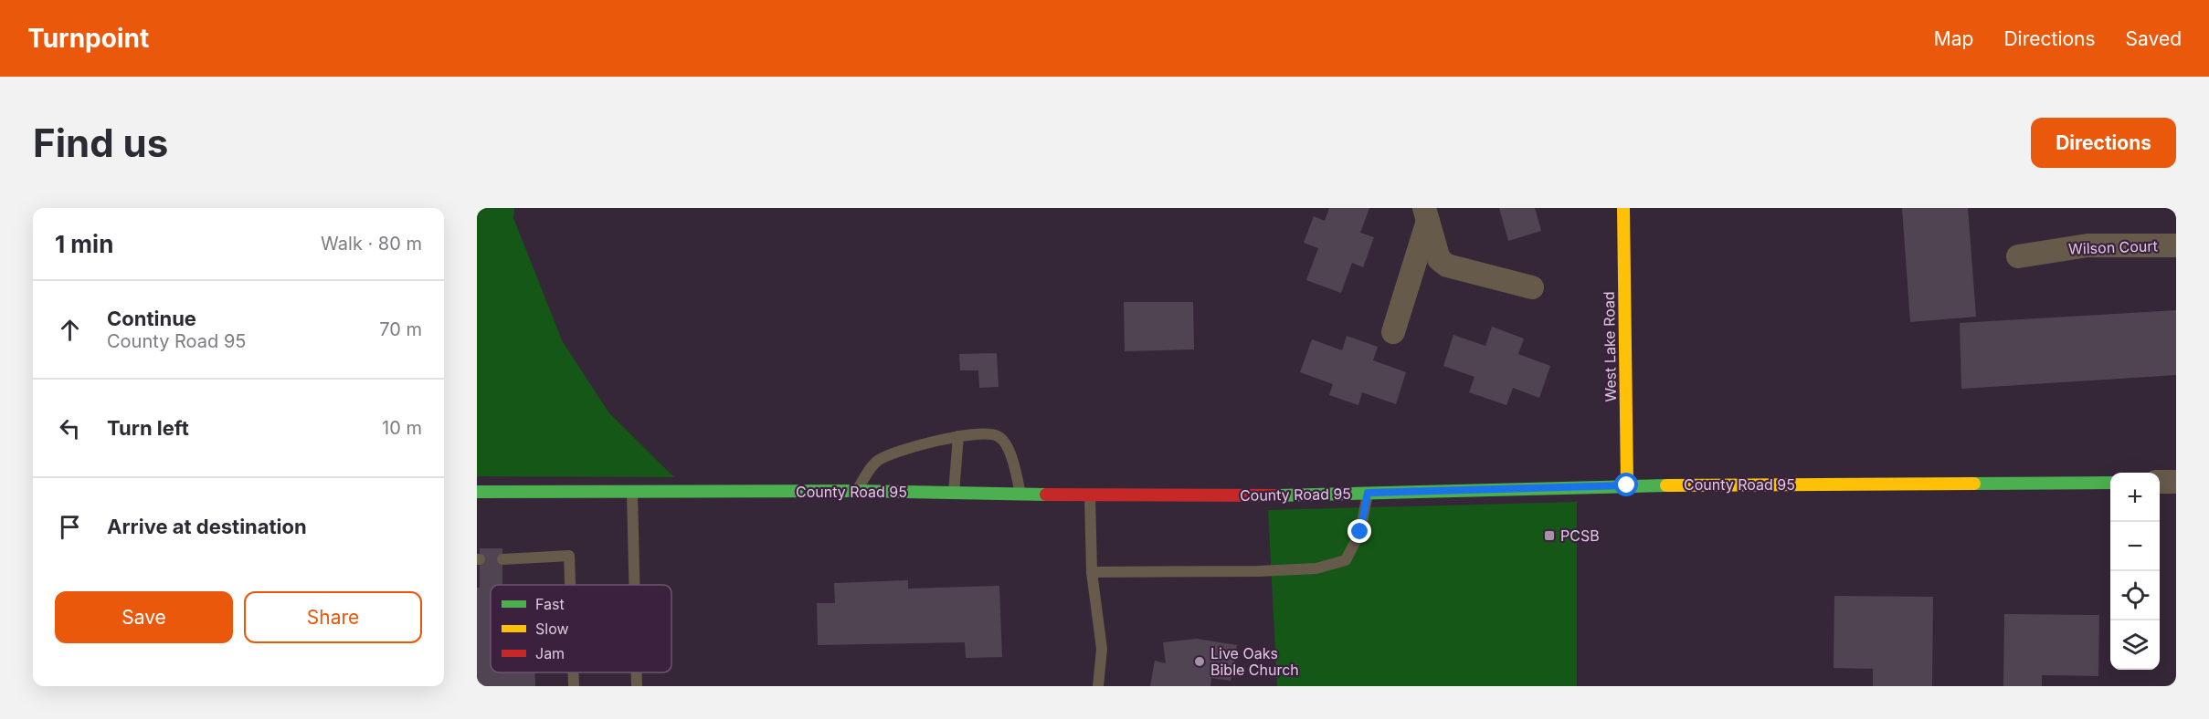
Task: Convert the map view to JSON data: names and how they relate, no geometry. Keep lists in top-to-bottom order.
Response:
{
  "streets": {
    "street": ["Wilson Court", "West Lake Road", "County Road 95"]
  },
  "crossings": [
    ["West Lake Road", "County Road 95"]
  ],
  "places": {
    "transit": ["PCSB"],
    "other": ["Live Oaks Bible Church"]
  },
  "legend": ["Fast", "Slow", "Jam"],
  "page": {
    "header": "Turnpoint",
    "nav": ["Map", "Directions", "Saved"],
    "buttons": [
      "Directions",
      ["Save", "Share"]
    ],
    "title": "Find us",
    "heading": ["1 min", "Walk · 80 m"],
    "list": [
      ["Continue", "County Road 95", "70 m"],
      ["Turn left", "10 m"],
      "Arrive at destination"
    ],
    "map_buttons": ["+", "−"]
  }
}
